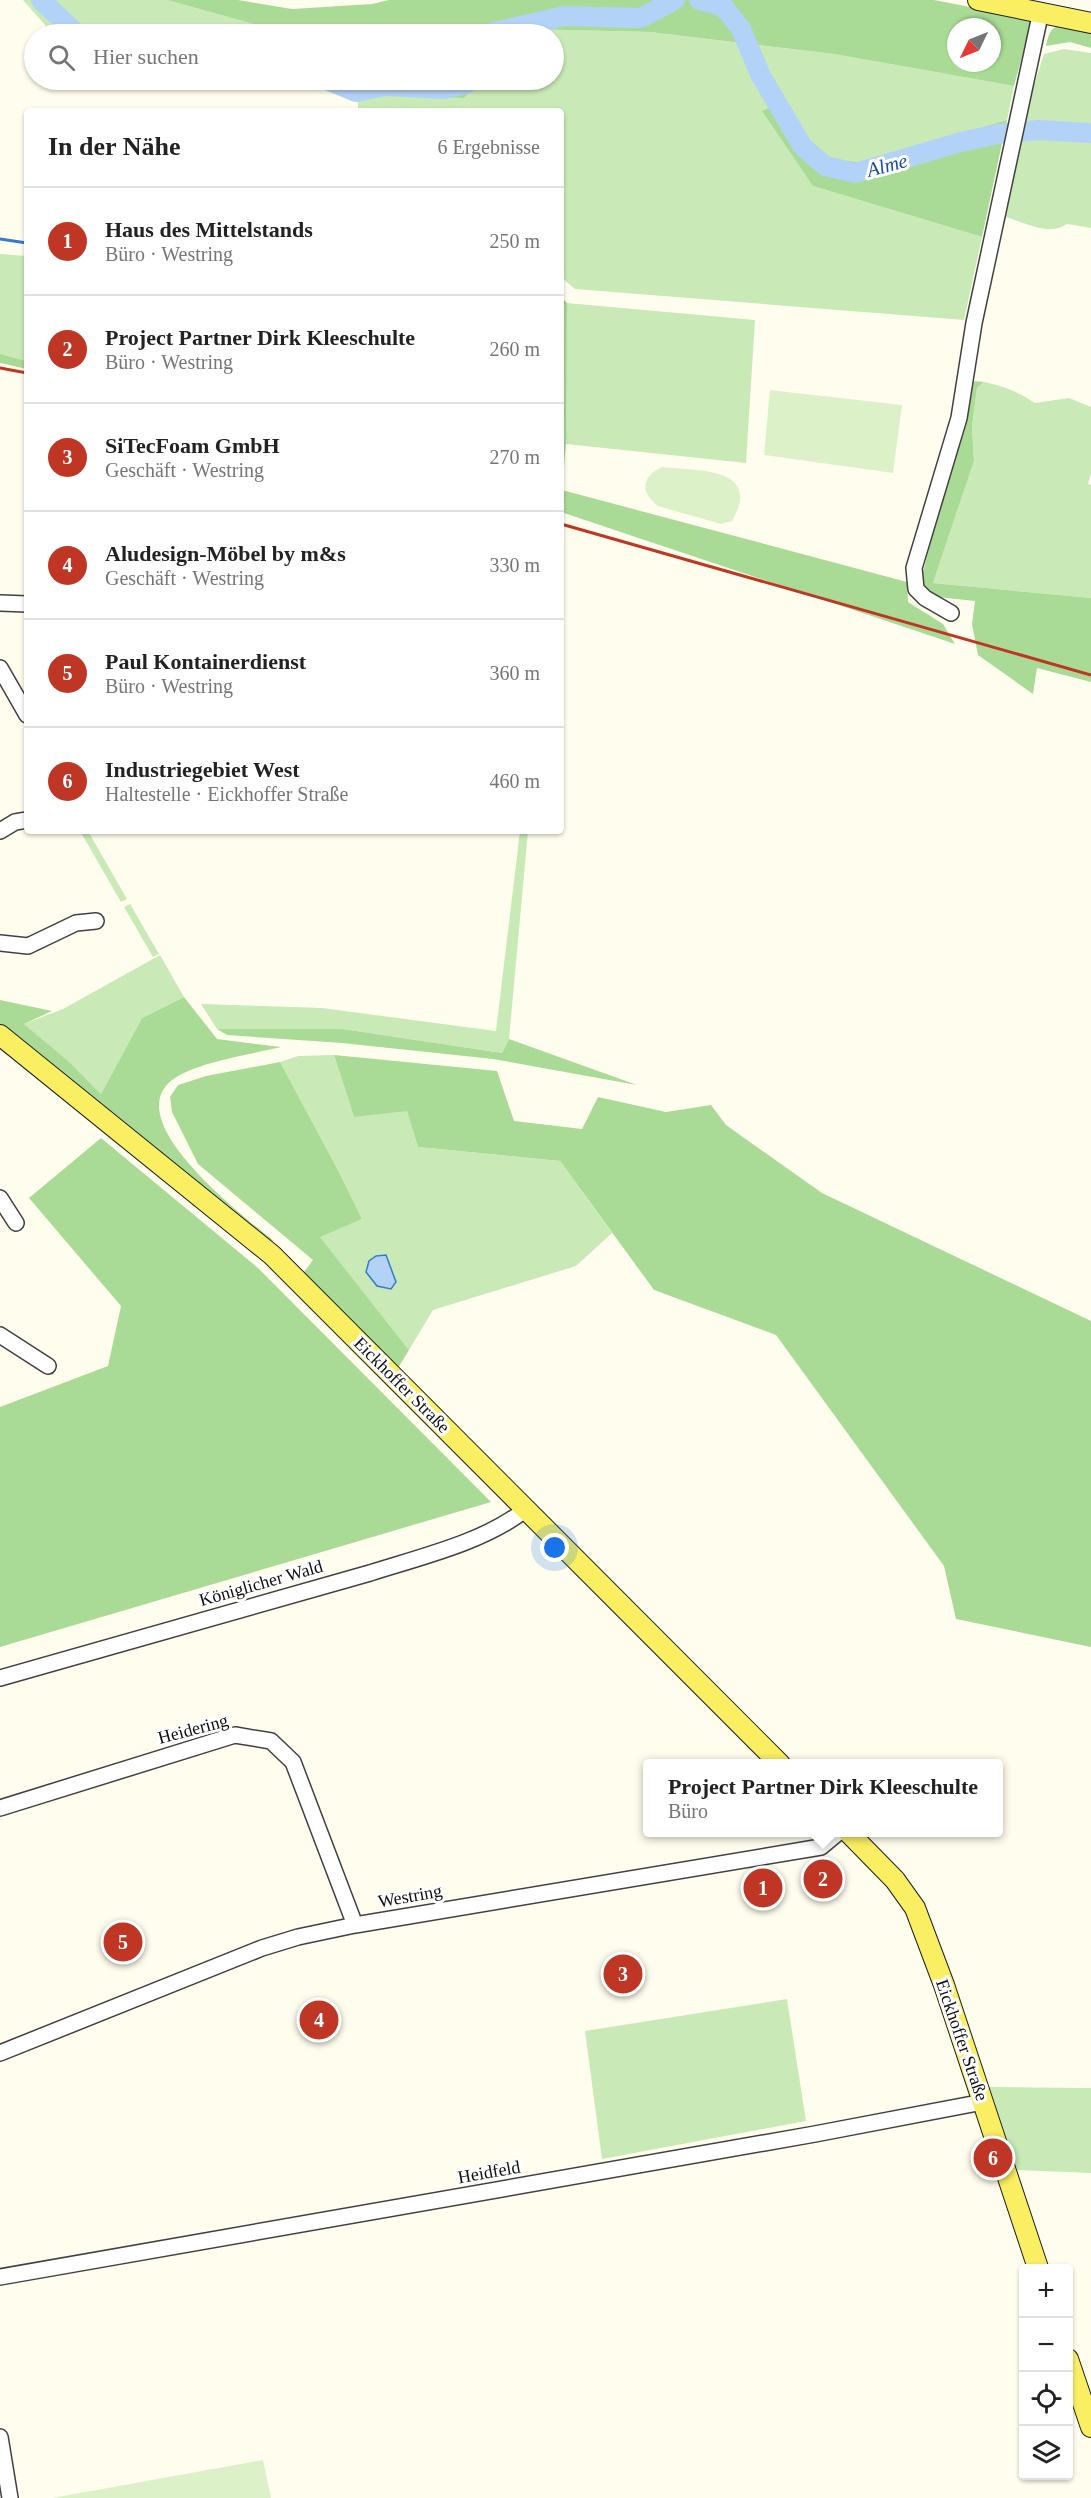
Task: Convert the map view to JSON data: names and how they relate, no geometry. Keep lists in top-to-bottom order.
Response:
{
  "streets": {
    "main road": ["Eickhoffer Straße"],
    "street": [
      "Königlicher Wald",
      "Heidering",
      "Westring",
      "Heidfeld"
    ]
  },
  "crossings": [
    ["Eickhoffer Straße", "Königlicher Wald"],
    ["Eickhoffer Straße", "Heidfeld"],
    ["Heidering", "Westring"]
  ],
  "water": ["Alme"],
  "north": "bottom left",
  "page": {
    "search": "Hier suchen",
    "heading": ["In der Nähe", "6 Ergebnisse"],
    "list": [
      {
        "mark": "1",
        "name": "Haus des Mittelstands",
        "note": "Büro · Westring",
        "value": "250 m"
      },
      {
        "mark": "2",
        "name": "Project Partner Dirk Kleeschulte",
        "note": "Büro · Westring",
        "value": "260 m"
      },
      {
        "mark": "3",
        "name": "SiTecFoam GmbH",
        "note": "Geschäft · Westring",
        "value": "270 m"
      },
      {
        "mark": "4",
        "name": "Aludesign-Möbel by m&s",
        "note": "Geschäft · Westring",
        "value": "330 m"
      },
      {
        "mark": "5",
        "name": "Paul Kontainerdienst",
        "note": "Büro · Westring",
        "value": "360 m"
      },
      {
        "mark": "6",
        "name": "Industriegebiet West",
        "note": "Haltestelle · Eickhoffer Straße",
        "value": "460 m"
      }
    ],
    "popup": ["Project Partner Dirk Kleeschulte", "Büro"],
    "pins": [
      "2",
      "1",
      "5",
      "3",
      "4",
      "6"
    ],
    "map_buttons": ["+", "−"]
  }
}
